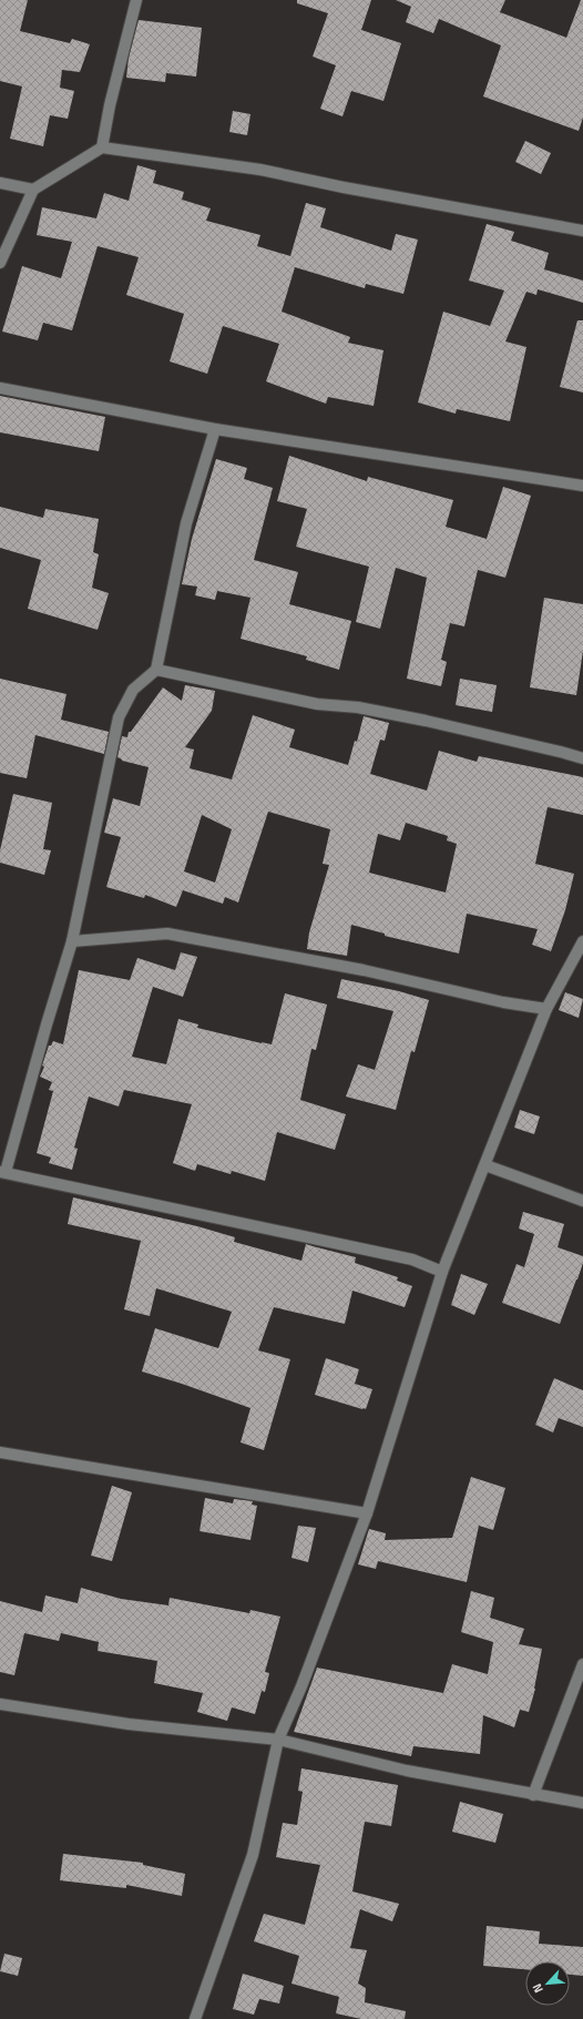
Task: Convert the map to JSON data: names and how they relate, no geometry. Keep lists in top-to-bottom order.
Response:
{
  "north": "bottom left"
}
